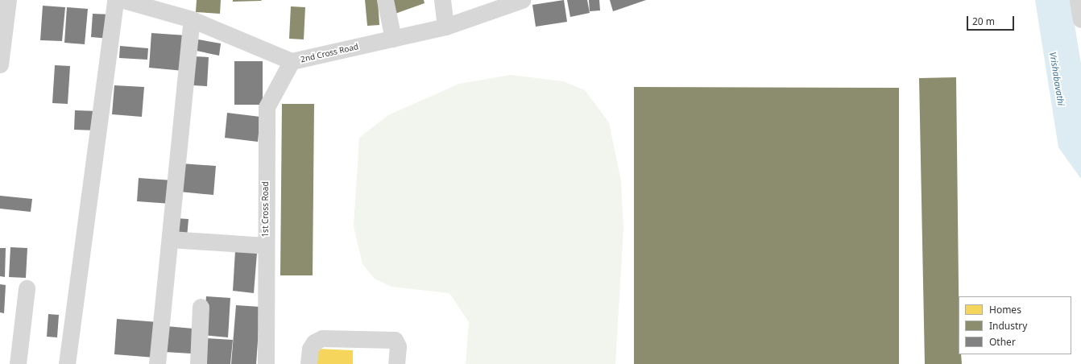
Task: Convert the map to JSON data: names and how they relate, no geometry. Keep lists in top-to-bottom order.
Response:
{
  "streets": {
    "street": ["2nd Cross Road", "1st Cross Road"]
  },
  "crossings": [
    ["2nd Cross Road", "1st Cross Road"]
  ],
  "water": ["Vrishabavathi"],
  "legend": ["Homes", "Industry", "Other"],
  "scale_bar": "20 m"
}
